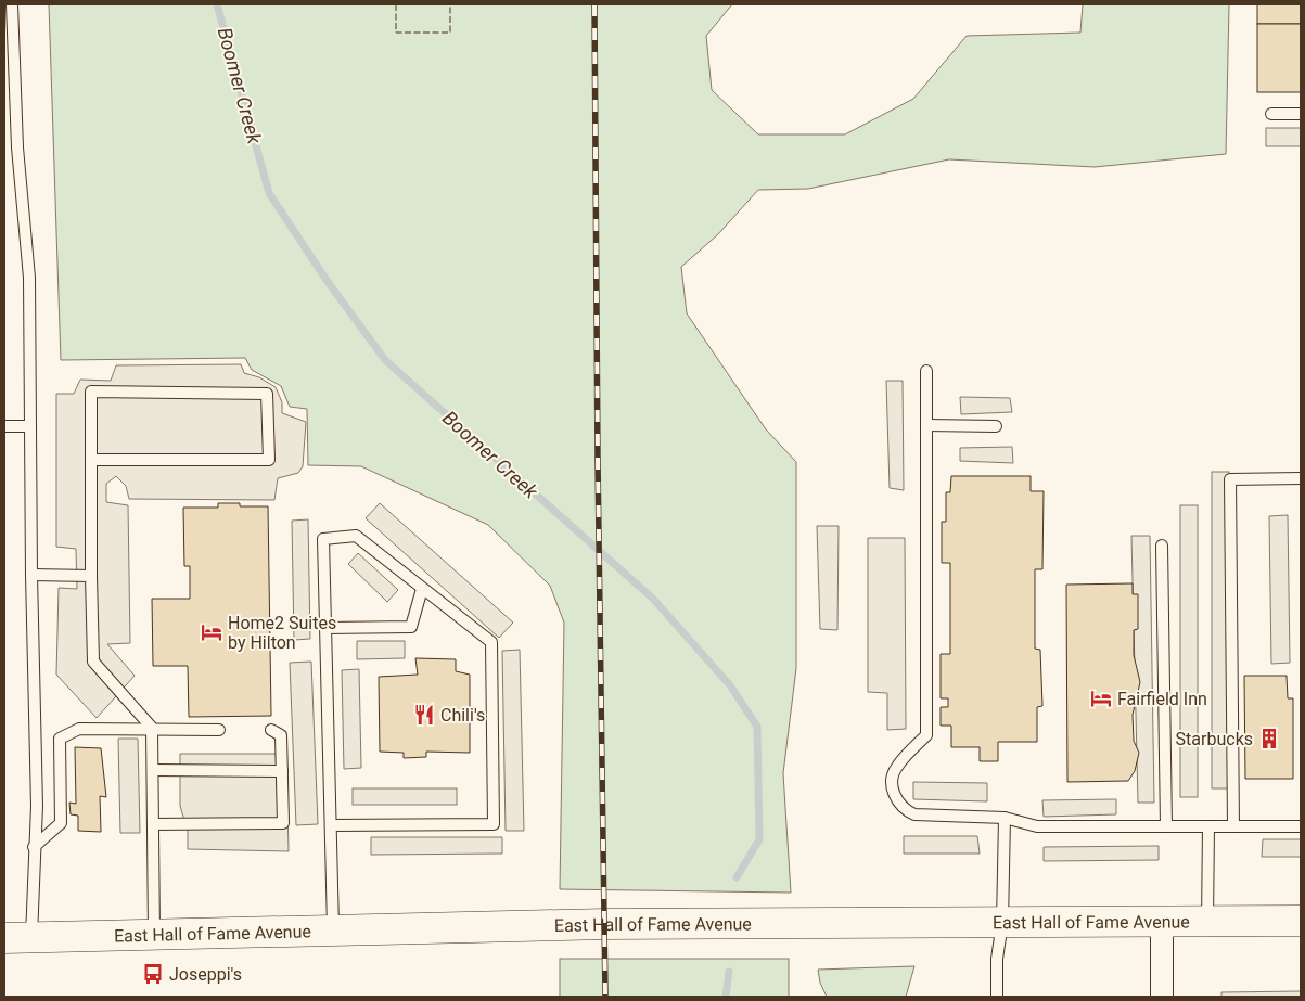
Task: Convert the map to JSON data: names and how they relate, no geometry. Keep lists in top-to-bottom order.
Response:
{
  "streets": {
    "main road": ["East Hall of Fame Avenue"]
  },
  "water": ["Boomer Creek"],
  "places": {
    "hotel": ["Home2 Suites by Hilton", "Fairfield Inn"],
    "restaurant": ["Chili's"],
    "building": ["Starbucks"],
    "bus stop": ["Joseppi's"]
  }
}
